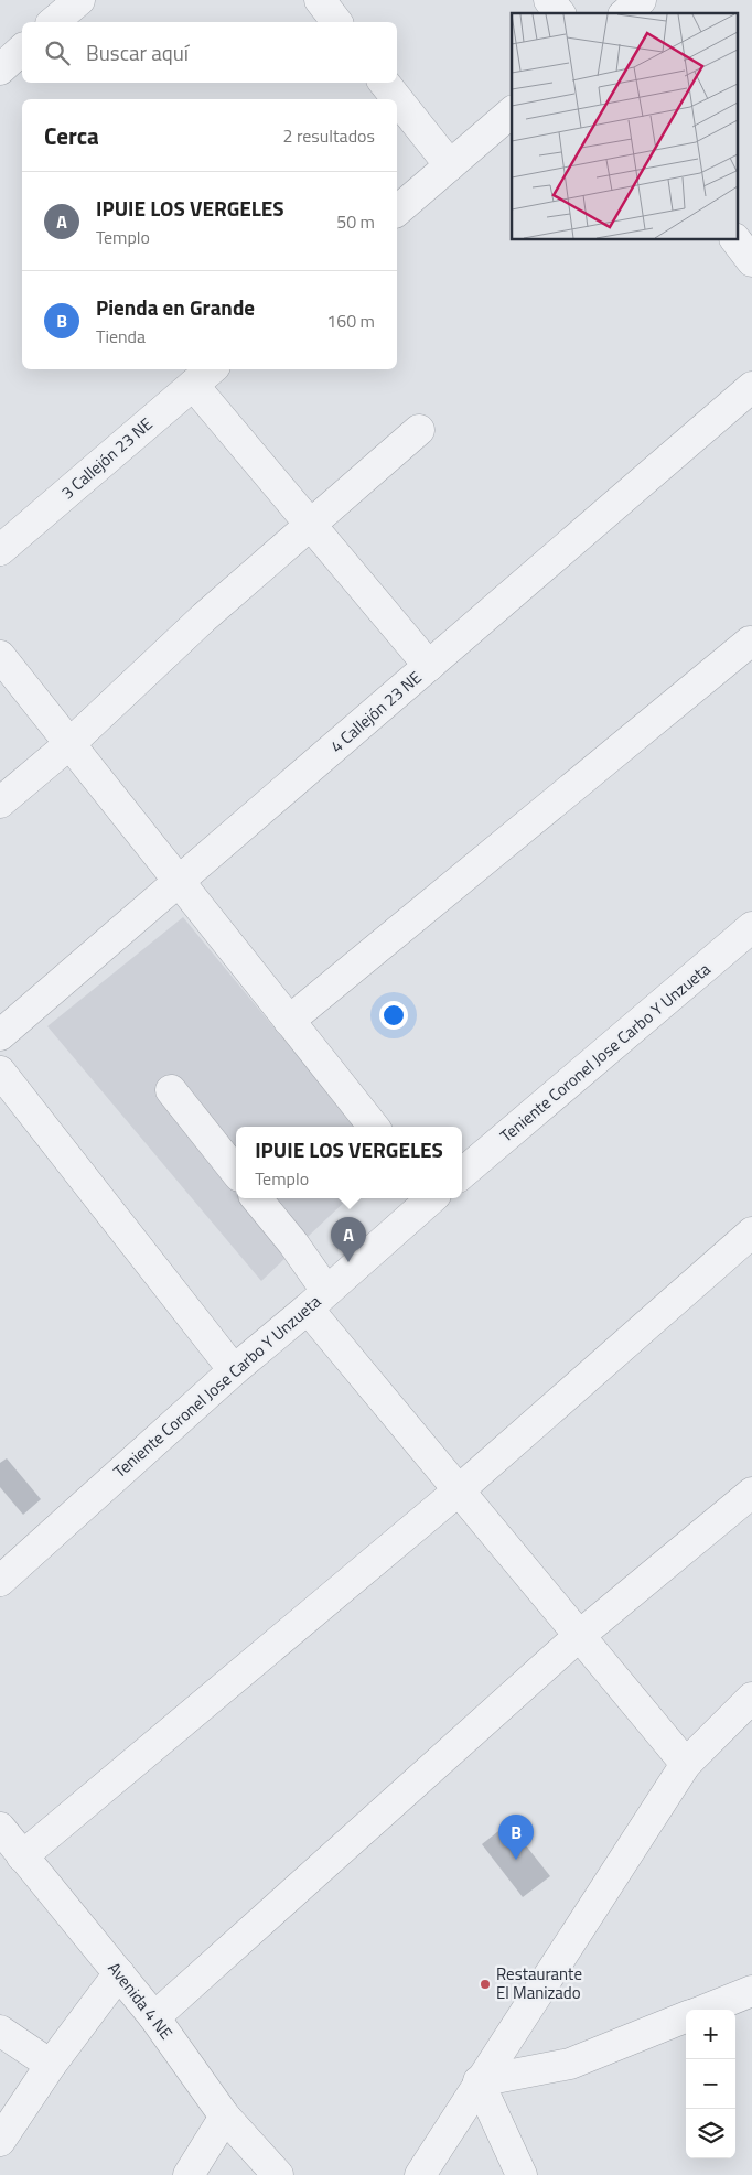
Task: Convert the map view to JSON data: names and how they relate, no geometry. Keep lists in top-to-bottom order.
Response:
{
  "streets": {
    "street": [
      "3 Callejón 23 NE",
      "4 Callejón 23 NE",
      "Teniente Coronel Jose Carbo Y Unzueta",
      "Avenida 4 NE"
    ]
  },
  "places": ["Restaurante El Manizado"],
  "page": {
    "search": "Buscar aquí",
    "heading": ["Cerca", "2 resultados"],
    "list": [
      {
        "mark": "A",
        "name": "IPUIE LOS VERGELES",
        "note": "Templo",
        "value": "50 m"
      },
      {
        "mark": "B",
        "name": "Pienda en Grande",
        "note": "Tienda",
        "value": "160 m"
      }
    ],
    "popup": ["IPUIE LOS VERGELES", "Templo"],
    "pins": ["A", "B"],
    "map_buttons": ["+", "−"]
  }
}
